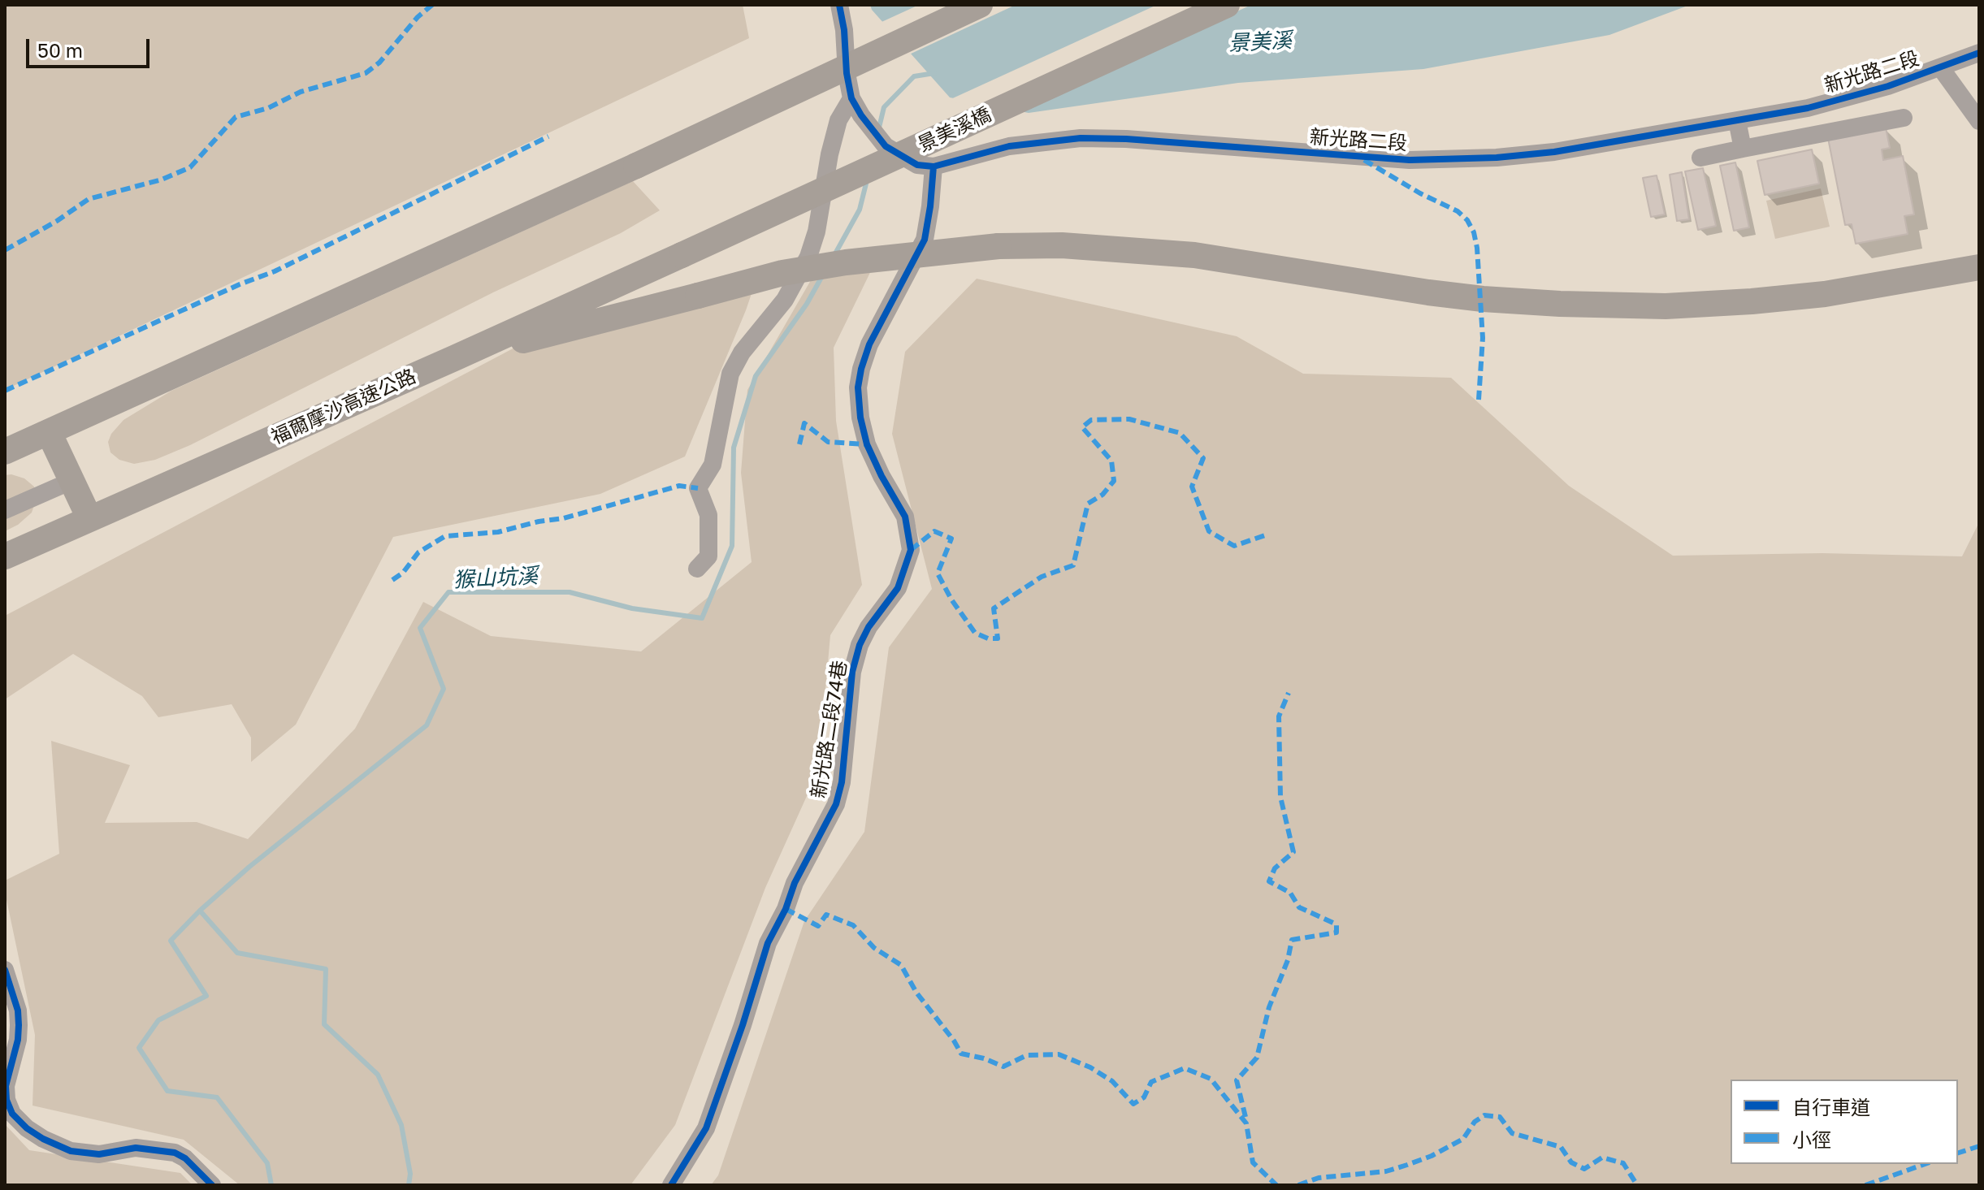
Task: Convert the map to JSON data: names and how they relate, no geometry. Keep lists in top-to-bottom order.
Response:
{
  "streets": {
    "highway": ["景美溪橋", "福爾摩沙高速公路"],
    "street": ["新光路二段", "新光路二段74巷"]
  },
  "crossings": [
    ["新光路二段", "新光路二段74巷"],
    ["景美溪橋", "福爾摩沙高速公路"]
  ],
  "water": ["景美溪", "猴山坑溪"],
  "legend": ["自行車道", "小徑"],
  "scale_bar": "50 m"
}
